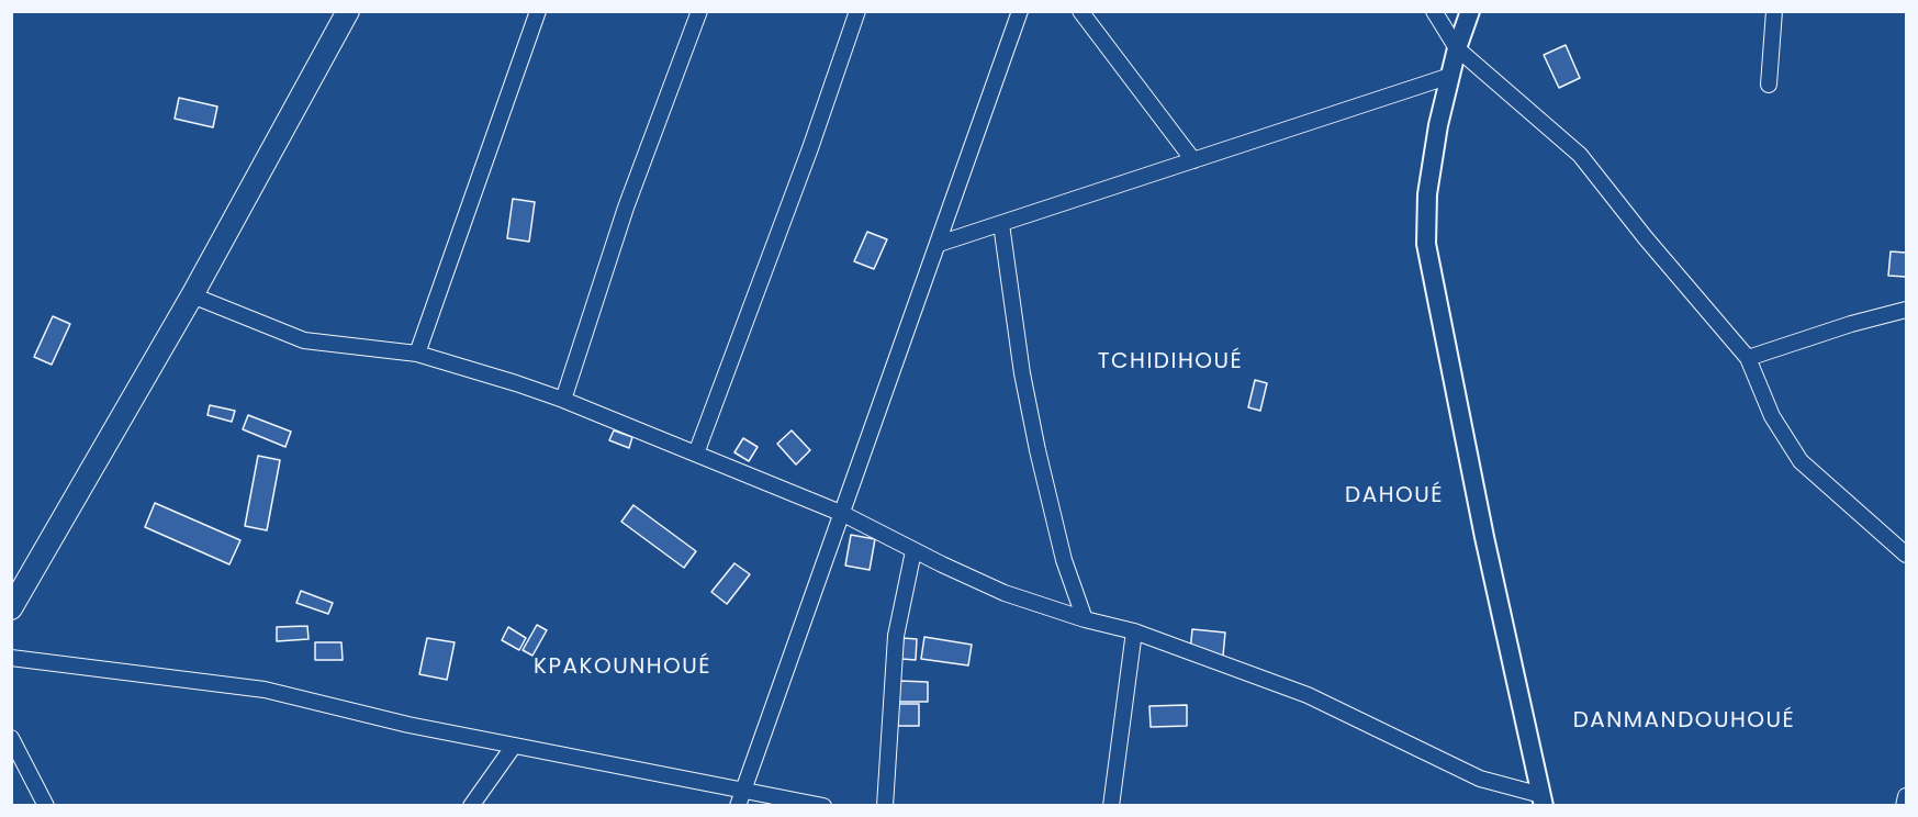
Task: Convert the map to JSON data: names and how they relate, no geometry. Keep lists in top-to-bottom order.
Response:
{
  "districts": [
    "TCHIDIHOUÉ",
    "DAHOUÉ",
    "KPAKOUNHOUÉ",
    "DANMANDOUHOUÉ"
  ]
}
